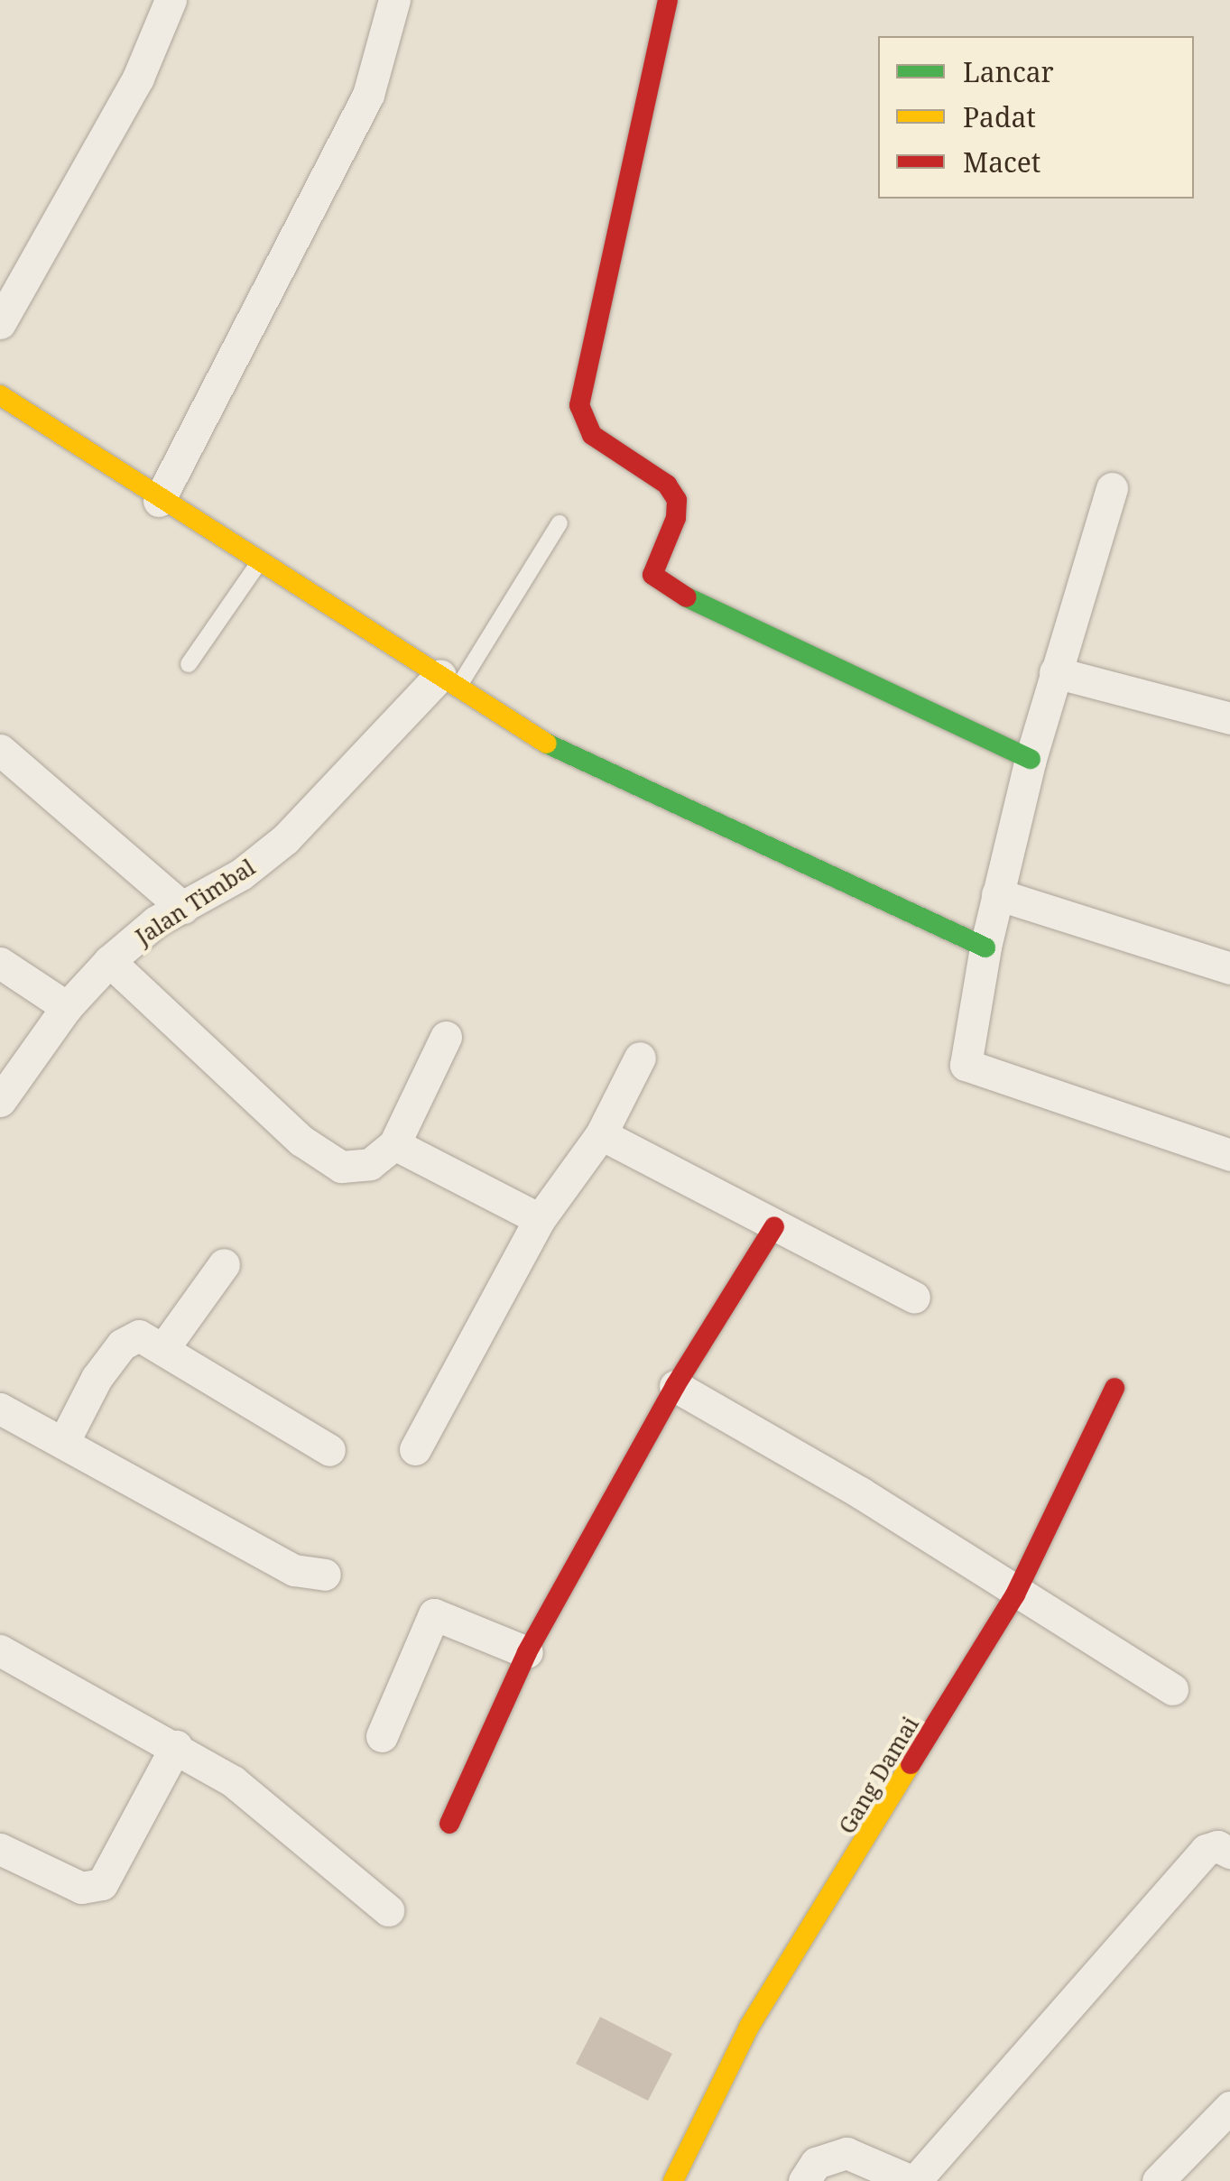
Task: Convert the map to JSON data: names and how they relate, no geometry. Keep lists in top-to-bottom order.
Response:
{
  "streets": {
    "street": ["Jalan Timbal", "Gang Damai"]
  },
  "legend": ["Lancar", "Padat", "Macet"]
}
